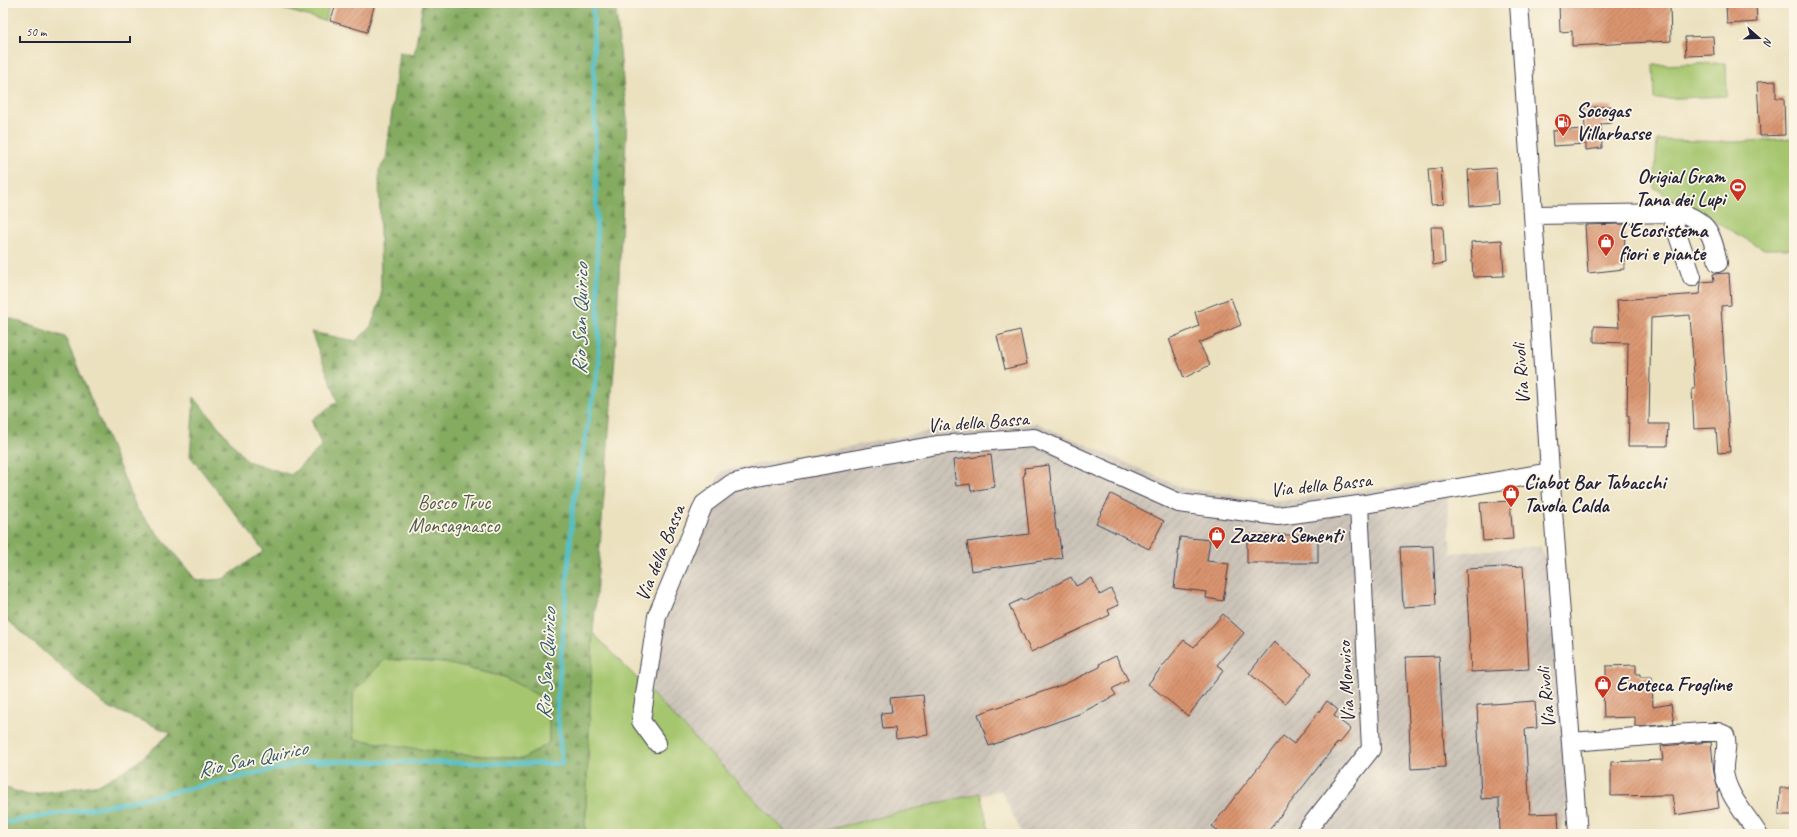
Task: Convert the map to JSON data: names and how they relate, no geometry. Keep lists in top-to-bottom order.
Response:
{
  "streets": {
    "street": ["Via Rivoli", "Via della Bassa", "Via Monviso"]
  },
  "crossings": [
    ["Via Rivoli", "Via della Bassa"],
    ["Via della Bassa", "Via Monviso"]
  ],
  "water": ["Rio San Quirico"],
  "parks": ["Bosco Truc Monsagnasco"],
  "places": {
    "fuel station": ["Socogas Villarbasse"],
    "sports": ["Origial Gram Tana dei Lupi"],
    "shop": [
      "L'Ecosistema fiori e piante",
      "Ciabot Bar Tabacchi Tavola Calda",
      "Zazzera Sementi",
      "Enoteca Frogline"
    ]
  },
  "scale_bar": "50 m",
  "north": "right"
}
